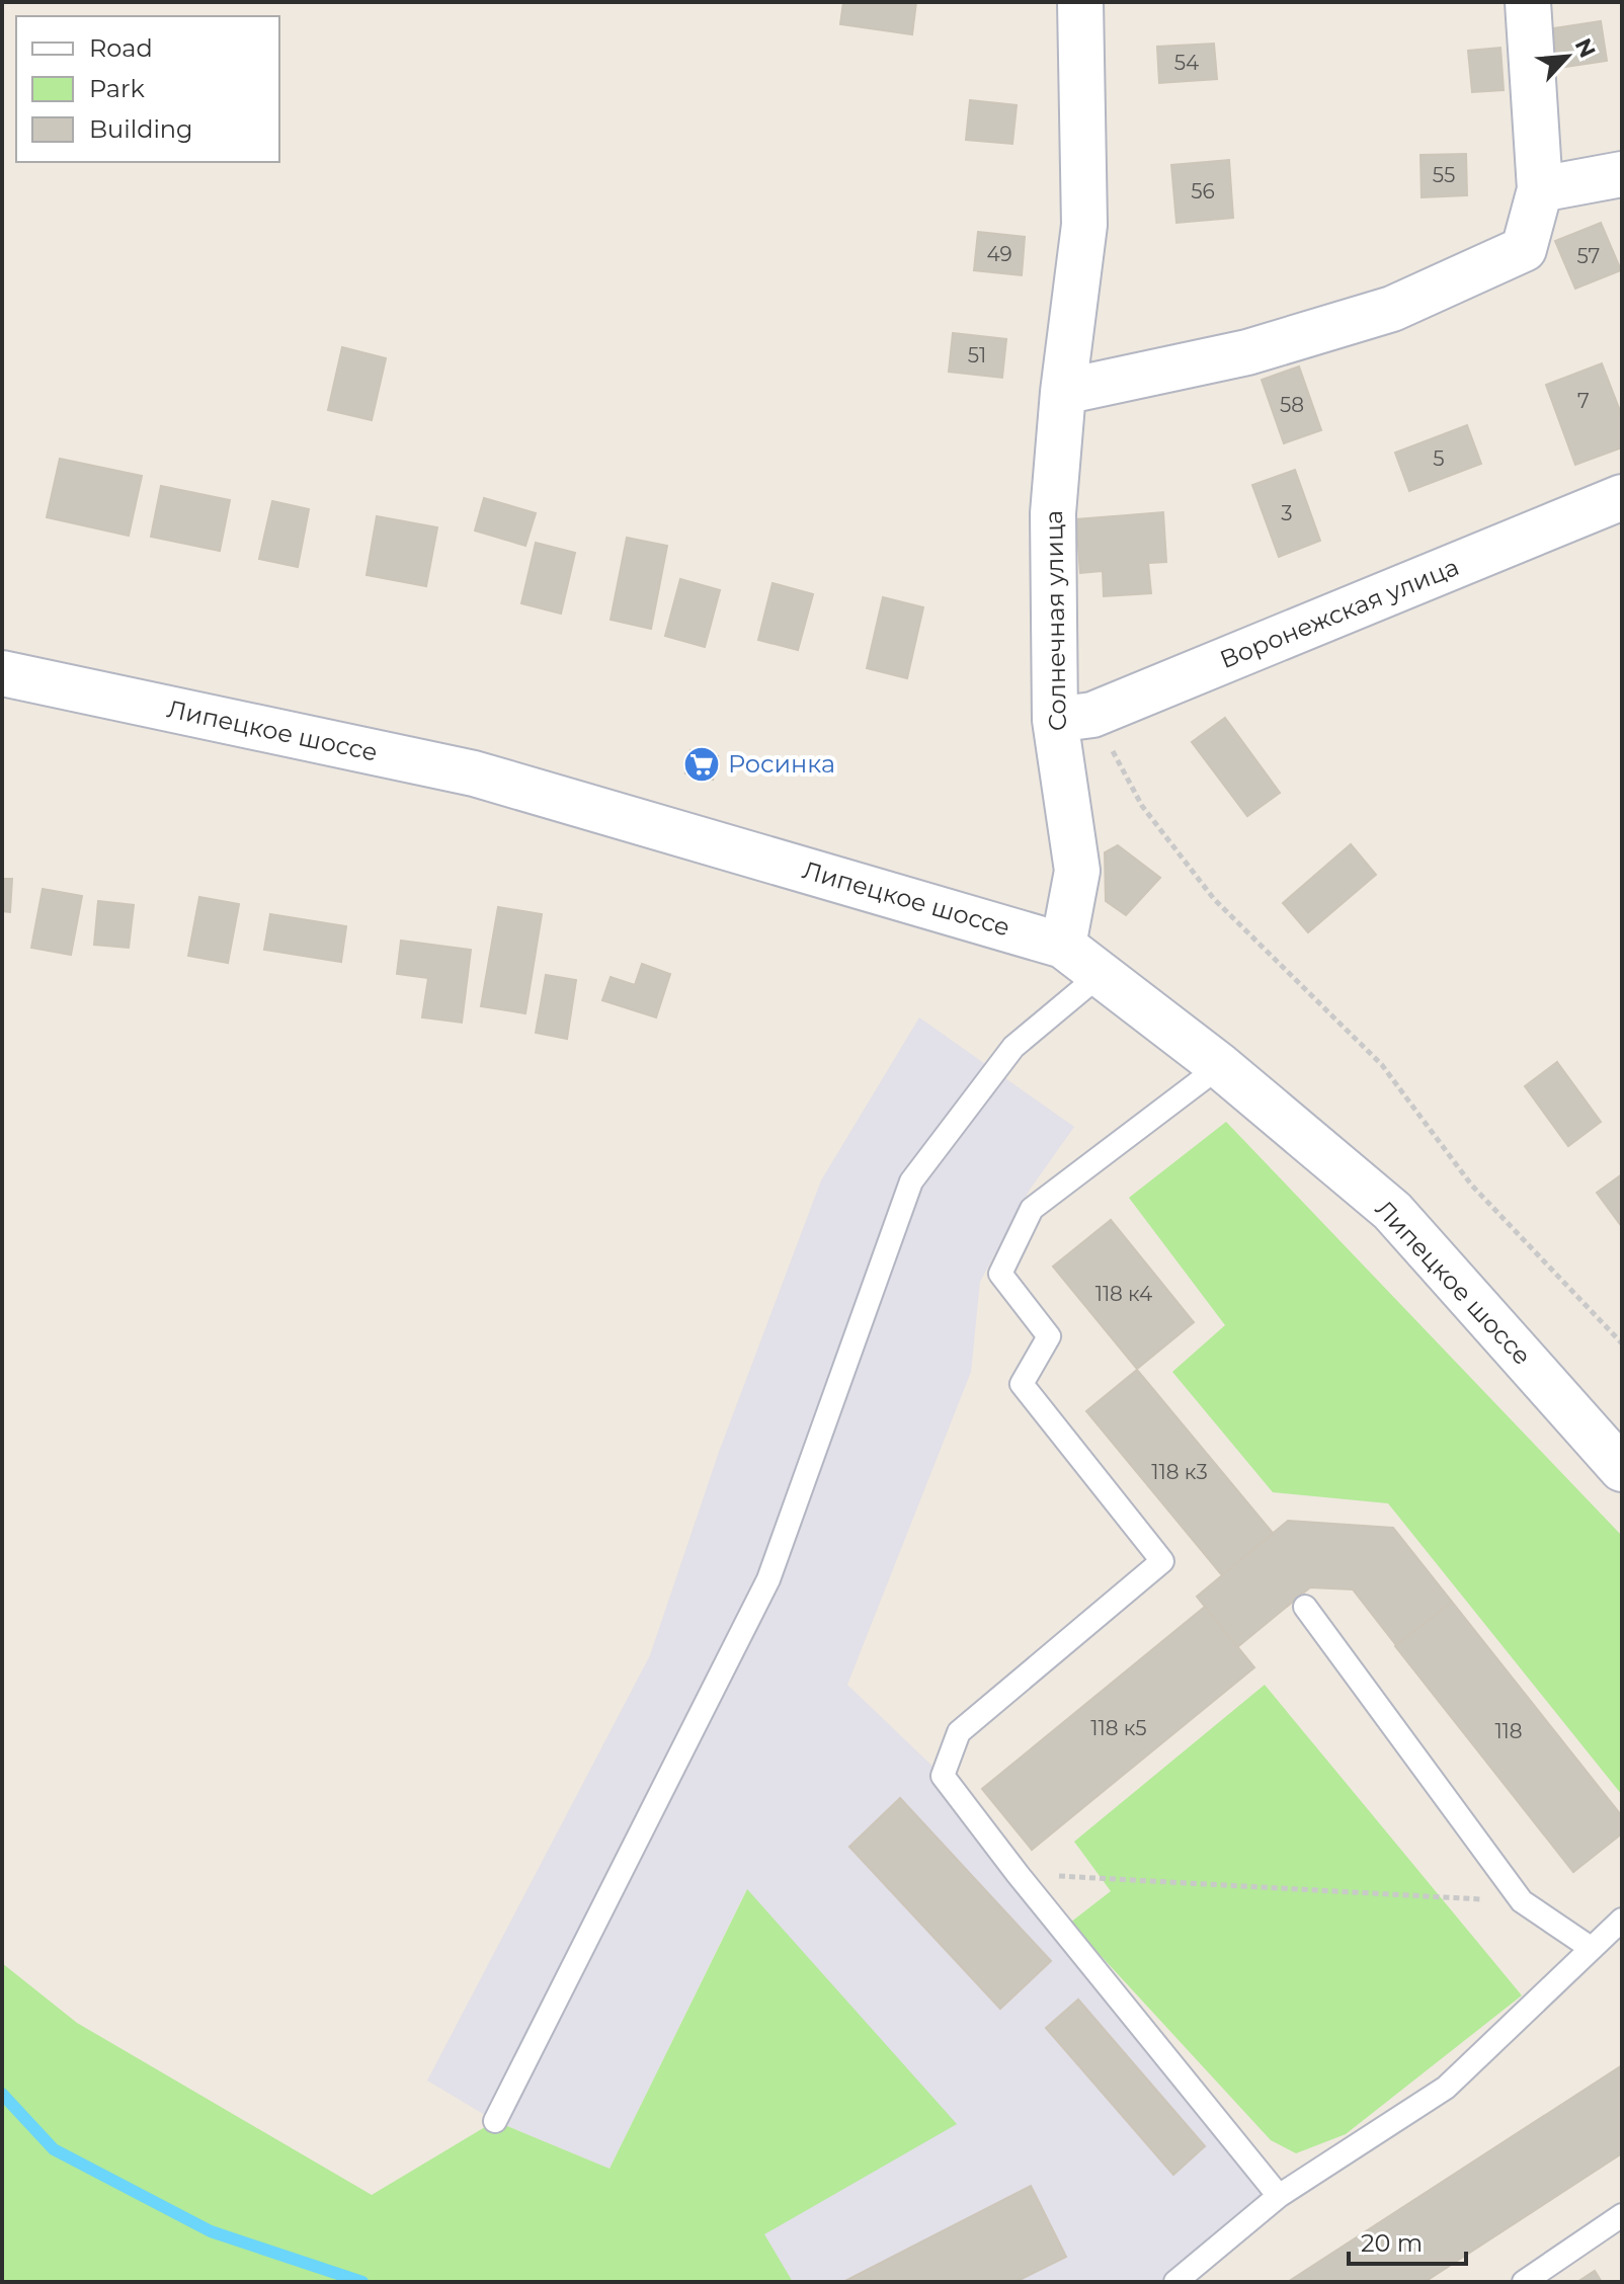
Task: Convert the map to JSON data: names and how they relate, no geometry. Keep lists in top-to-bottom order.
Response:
{
  "streets": {
    "street": ["Воронежская улица", "Солнечная улица", "Липецкое шоссе"]
  },
  "crossings": [
    ["Воронежская улица", "Солнечная улица"],
    ["Солнечная улица", "Липецкое шоссе"]
  ],
  "places": {
    "supermarket": ["Росинка"]
  },
  "house_numbers": [
    "54",
    "55",
    "56",
    "49",
    "57",
    "51",
    "7",
    "58",
    "5",
    "3",
    "118 к4",
    "118 к3",
    "118 к5",
    "118"
  ],
  "legend": ["Road", "Park", "Building"],
  "scale_bar": "20 m",
  "north": "top right"
}
